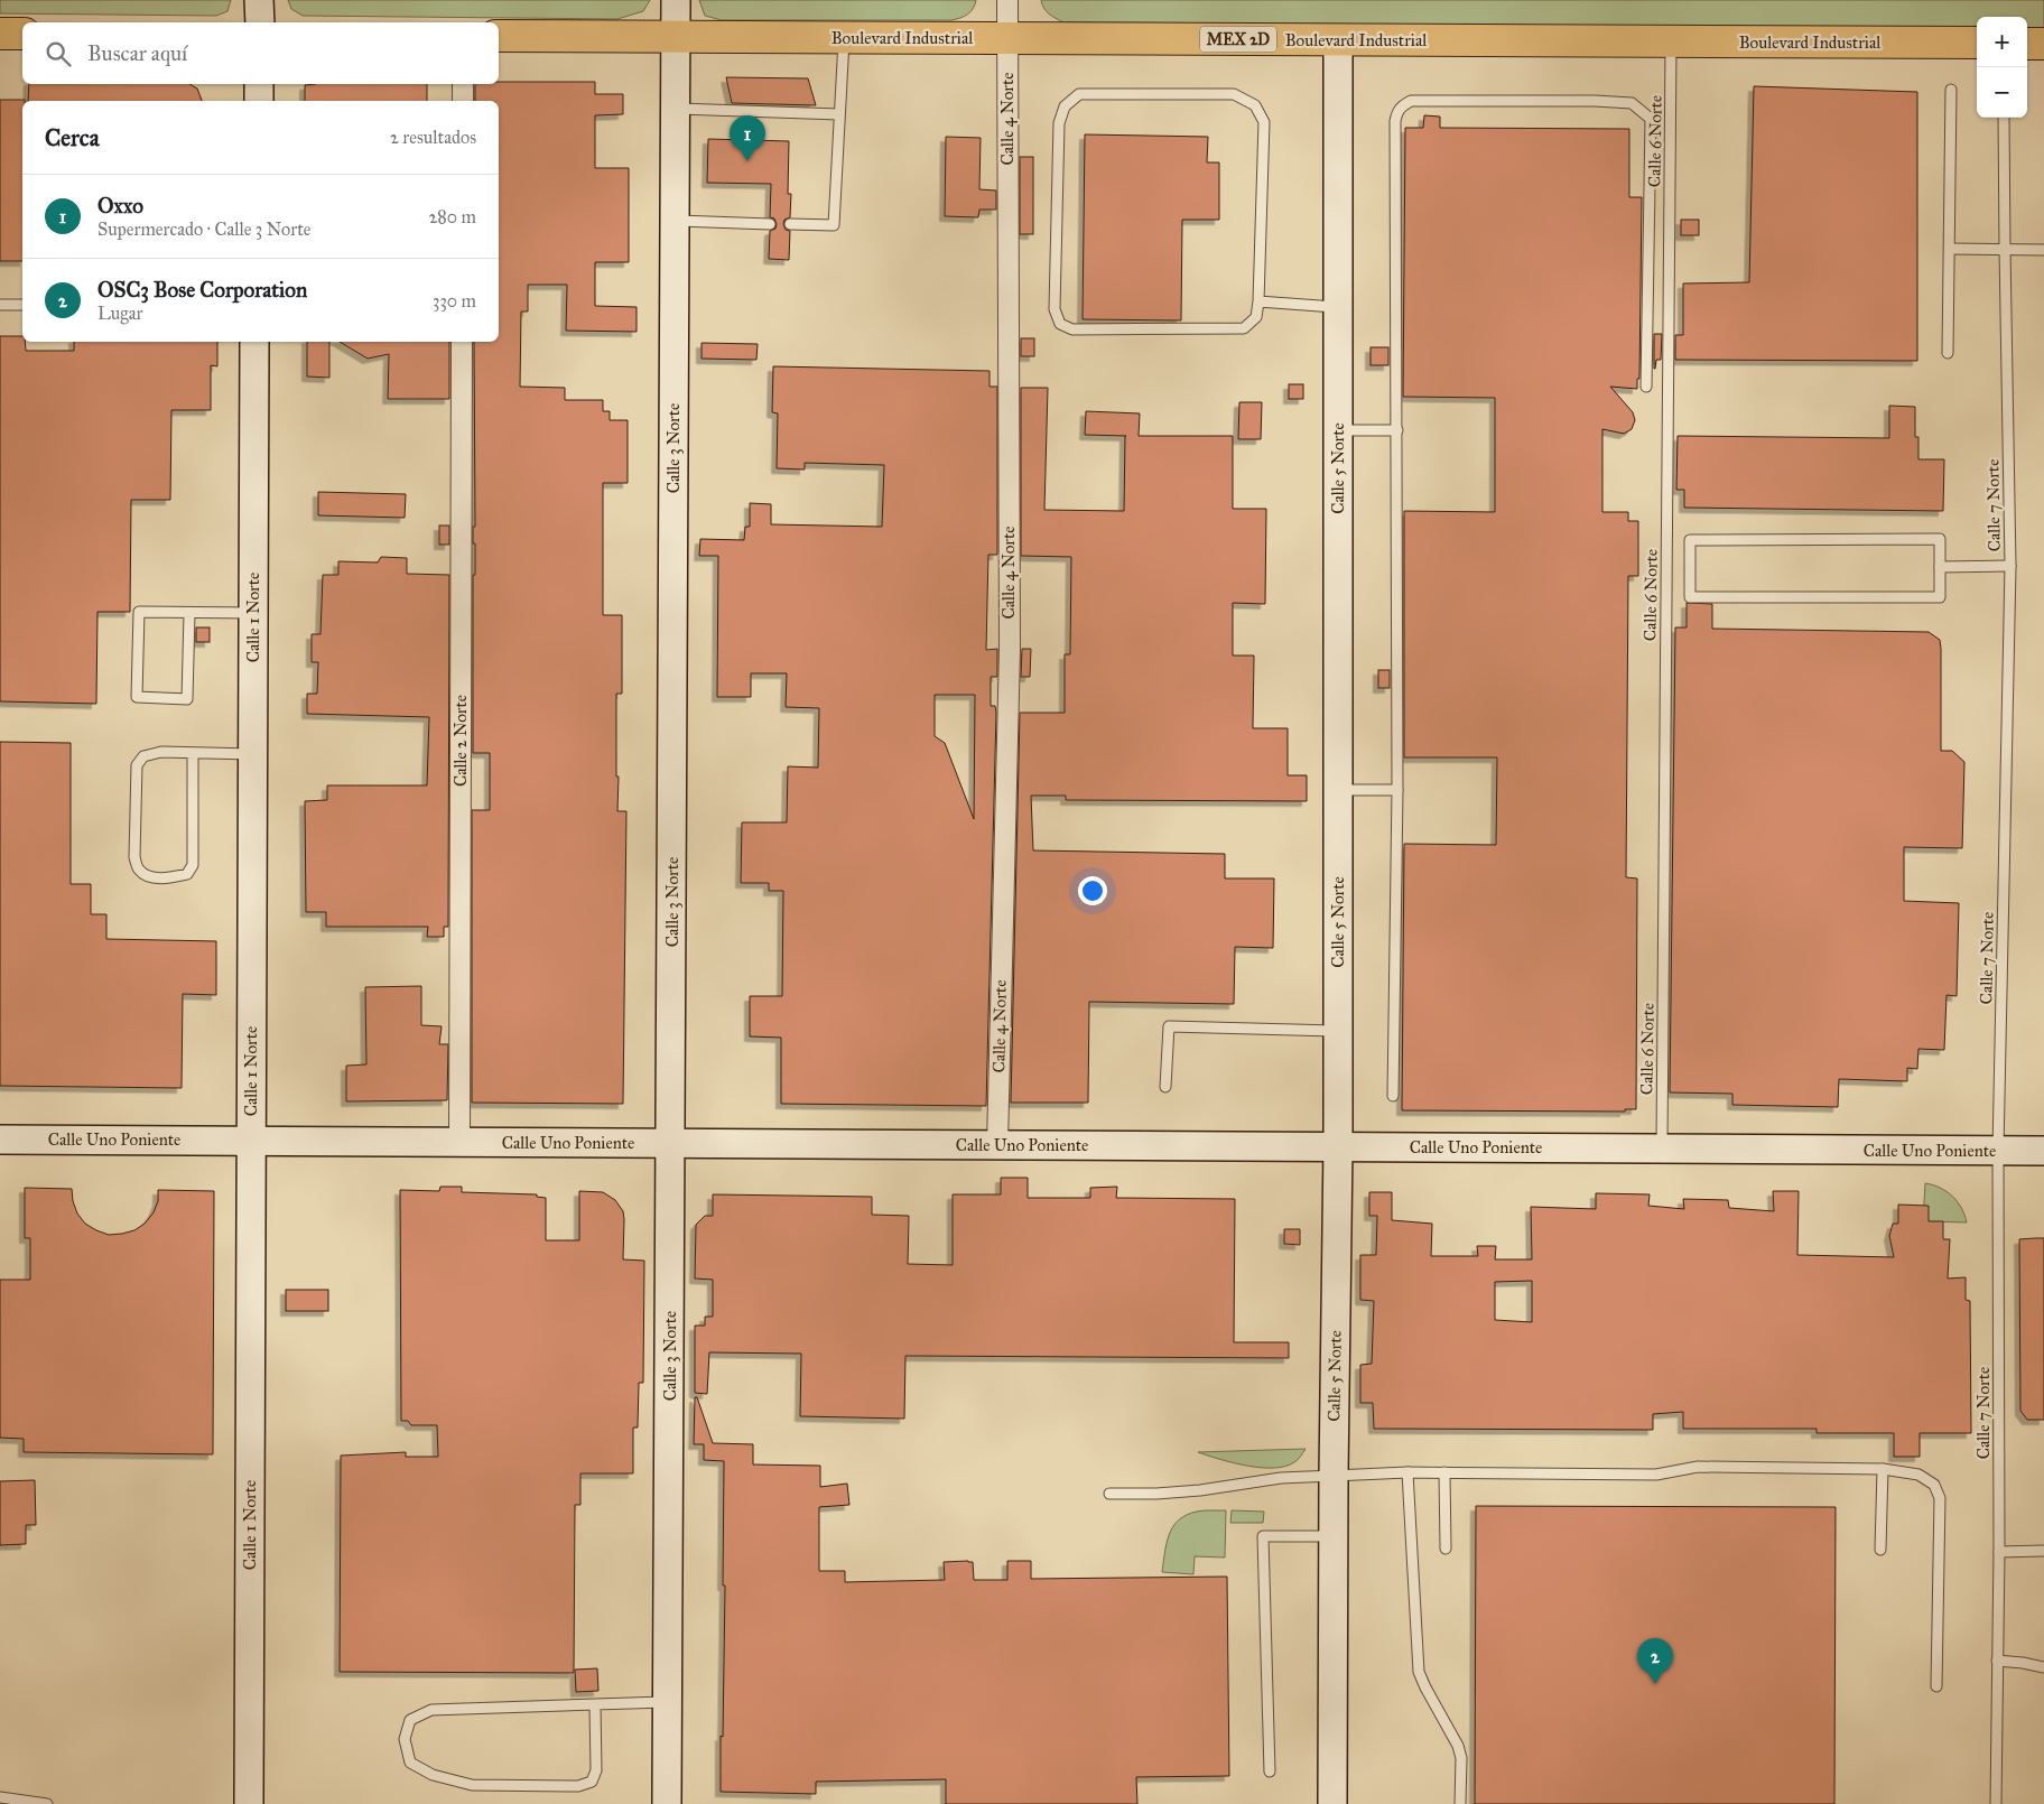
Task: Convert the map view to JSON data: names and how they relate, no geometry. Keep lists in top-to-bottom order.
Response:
{
  "streets": {
    "highway": ["Boulevard Industrial", "MEX 2D"],
    "street": [
      "Calle 4 Norte",
      "Calle 3 Norte",
      "Calle 5 Norte",
      "Calle 1 Norte",
      "Calle 2 Norte",
      "Calle Uno Poniente"
    ],
    "lane": ["Calle 6 Norte", "Calle 7 Norte"]
  },
  "crossings": [
    ["Boulevard Industrial", "Calle 4 Norte"],
    ["Boulevard Industrial", "Calle 6 Norte"],
    ["Boulevard Industrial", "Calle 3 Norte"],
    ["Boulevard Industrial", "Calle 5 Norte"],
    ["Calle 4 Norte", "Calle Uno Poniente"],
    ["Calle 6 Norte", "Calle Uno Poniente"],
    ["Calle 3 Norte", "Calle Uno Poniente"],
    ["Calle 5 Norte", "Calle Uno Poniente"],
    ["Calle 7 Norte", "Calle Uno Poniente"],
    ["Calle 1 Norte", "Calle Uno Poniente"],
    ["Calle 2 Norte", "Calle Uno Poniente"]
  ],
  "page": {
    "map_buttons": ["+", "−"],
    "search": "Buscar aquí",
    "heading": ["Cerca", "2 resultados"],
    "pins": ["1", "2"],
    "list": [
      {
        "mark": "1",
        "name": "Oxxo",
        "note": "Supermercado · Calle 3 Norte",
        "value": "280 m"
      },
      {
        "mark": "2",
        "name": "OSC3 Bose Corporation",
        "note": "Lugar",
        "value": "330 m"
      }
    ]
  }
}
